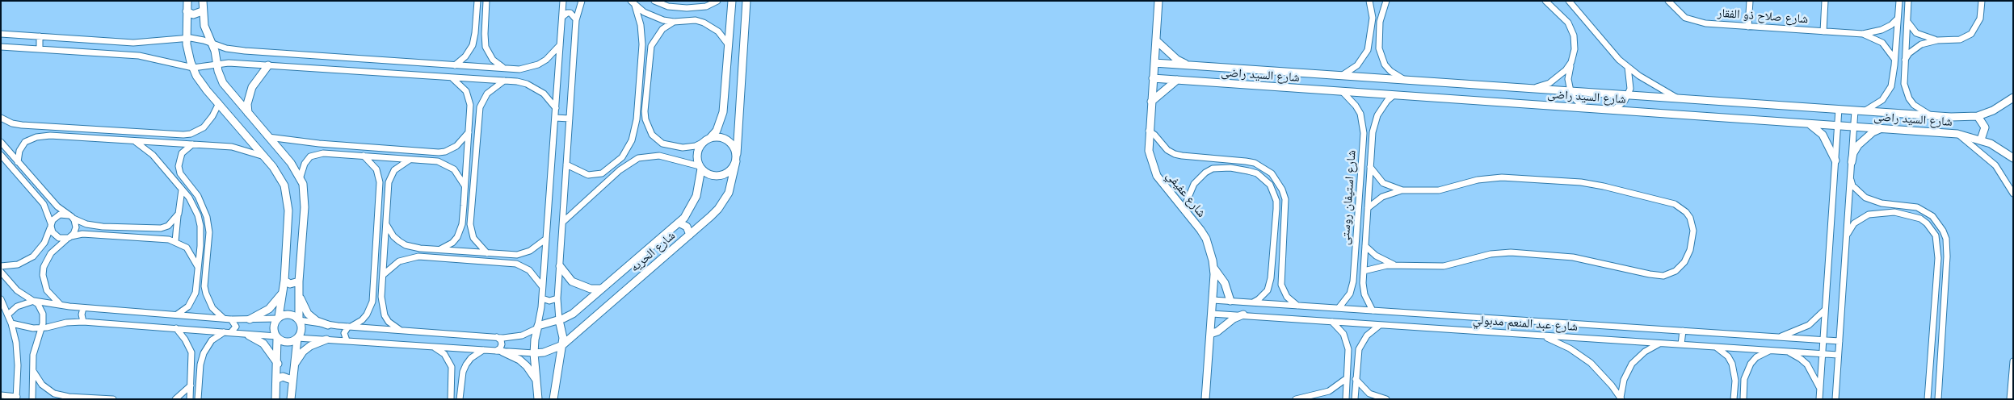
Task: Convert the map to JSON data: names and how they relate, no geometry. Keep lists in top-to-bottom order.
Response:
{
  "streets": {
    "street": [
      "شارع صلاح ذو الفقار",
      "شارع السيد راضى",
      "شارع عفيفي",
      "شارع استيفان روستى",
      "شارع الحريه",
      "شارع عبد المنعم مدبولي"
    ]
  },
  "crossings": [
    ["شارع السيد راضى", "شارع عفيفي"],
    ["شارع السيد راضى", "شارع استيفان روستى"],
    ["شارع عفيفي", "شارع عبد المنعم مدبولي"],
    ["شارع استيفان روستى", "شارع عبد المنعم مدبولي"]
  ]
}
